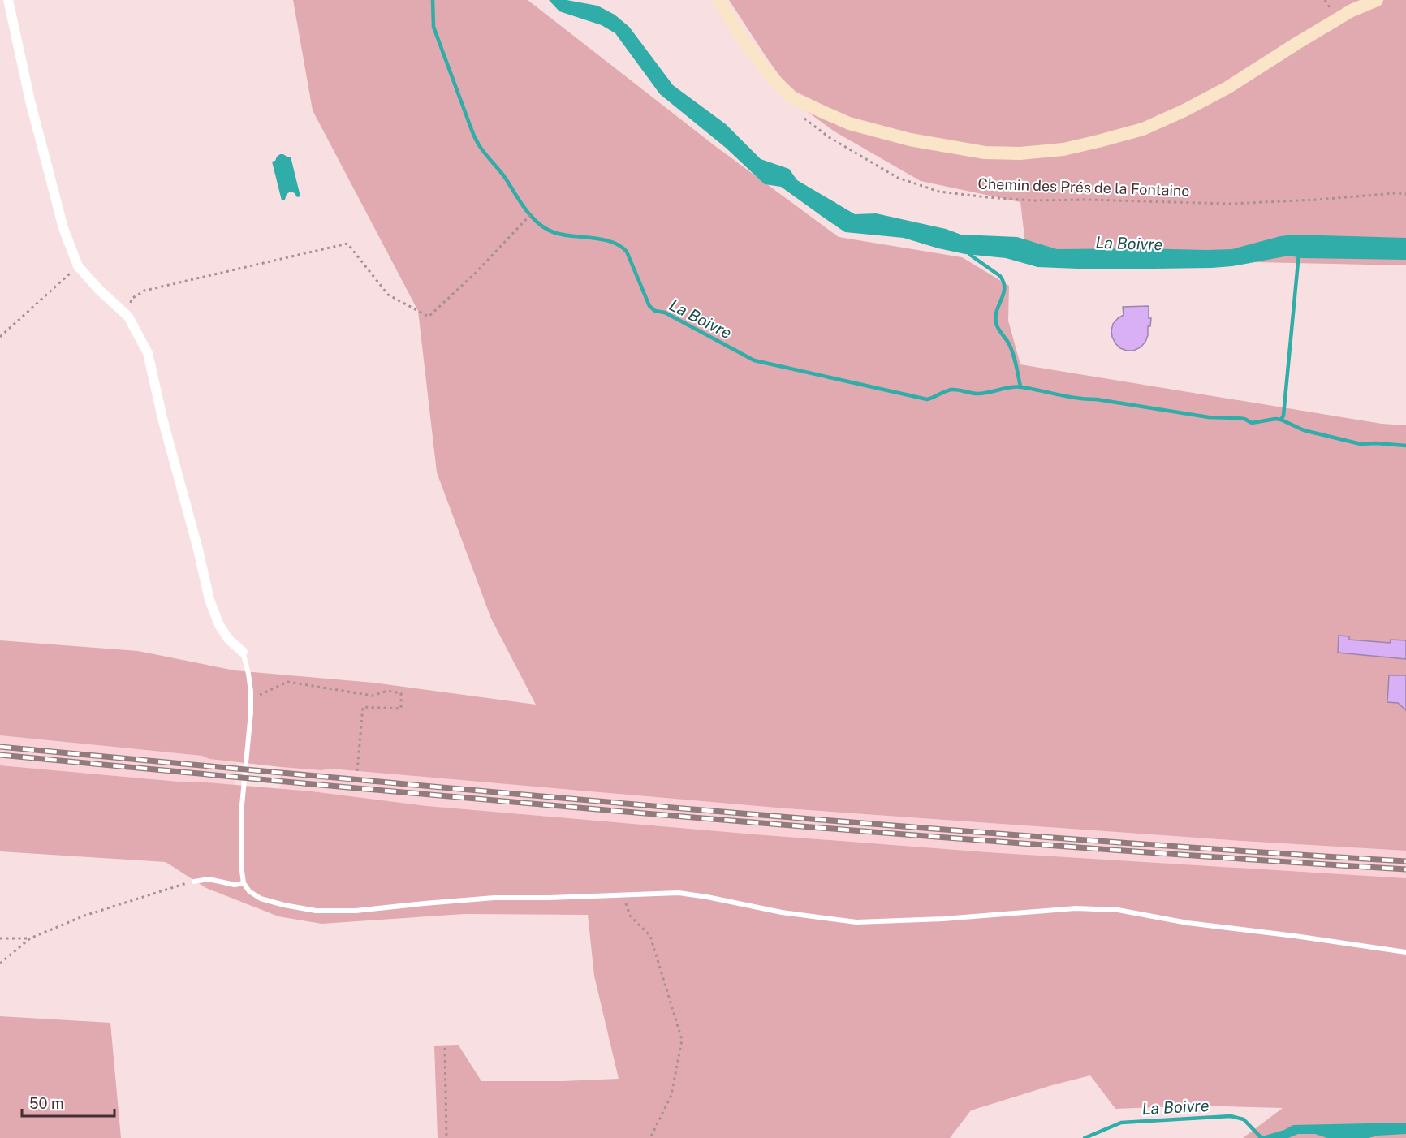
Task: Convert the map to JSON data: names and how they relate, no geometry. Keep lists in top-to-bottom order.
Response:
{
  "streets": {
    "path": ["Chemin des Prés de la Fontaine"]
  },
  "water": ["La Boivre"],
  "scale_bar": "50 m"
}
